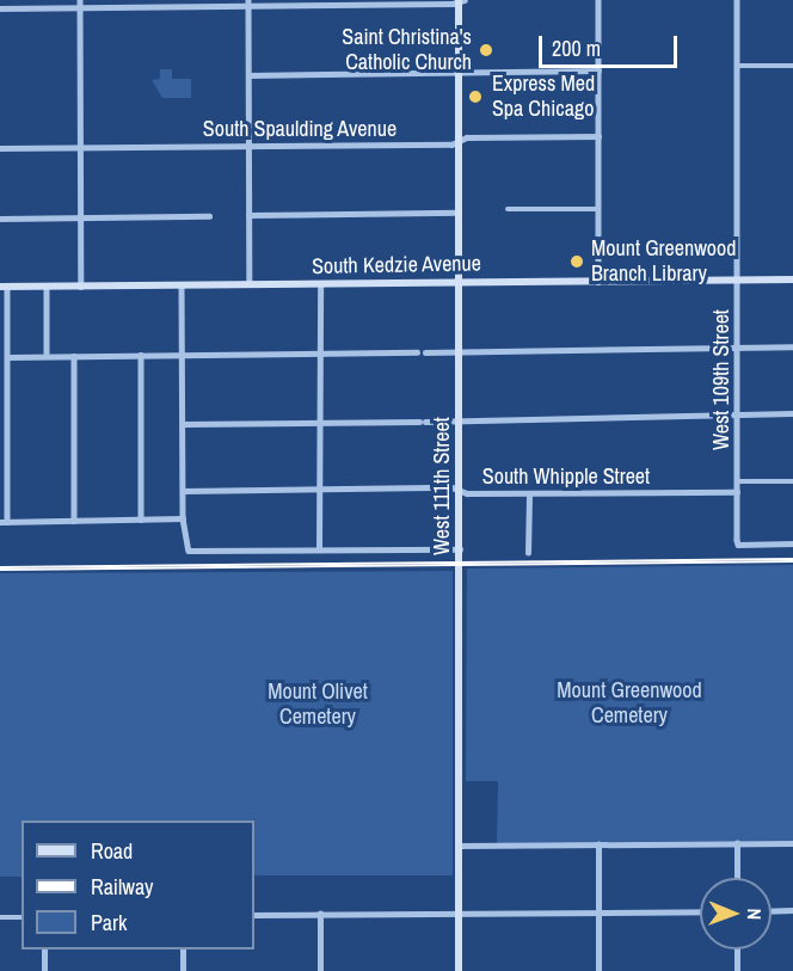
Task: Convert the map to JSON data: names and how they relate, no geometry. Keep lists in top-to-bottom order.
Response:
{
  "streets": {
    "main road": ["South Kedzie Avenue", "West 111th Street"],
    "street": ["South Spaulding Avenue", "West 109th Street", "South Whipple Street"]
  },
  "crossings": [
    ["South Spaulding Avenue", "West 111th Street"],
    ["South Kedzie Avenue", "West 109th Street"],
    ["South Kedzie Avenue", "West 111th Street"],
    ["West 109th Street", "South Whipple Street"],
    ["South Whipple Street", "West 111th Street"]
  ],
  "parks": ["Mount Greenwood Cemetery", "Mount Olivet Cemetery"],
  "places": ["Saint Christina's Catholic Church", "Express Med Spa Chicago", "Mount Greenwood Branch Library"],
  "legend": ["Road", "Railway", "Park"],
  "scale_bar": "200 m",
  "north": "right"
}
